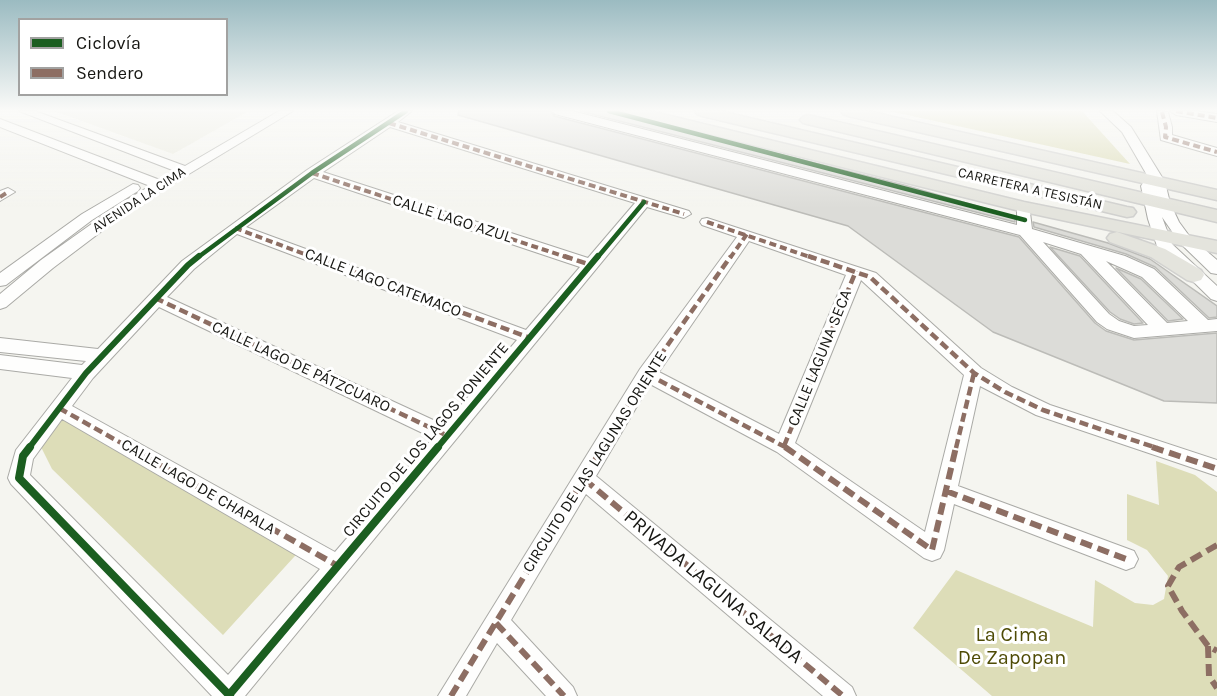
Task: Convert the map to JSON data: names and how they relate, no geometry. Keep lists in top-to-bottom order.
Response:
{
  "streets": {
    "main road": ["CARRETERA A TESISTÁN"],
    "street": [
      "AVENIDA LA CIMA",
      "CALLE LAGO AZUL",
      "CALLE LAGO CATEMACO",
      "CALLE LAGUNA SECA",
      "CALLE LAGO DE PÁTZCUARO",
      "CIRCUITO DE LOS LAGOS PONIENTE",
      "CIRCUITO DE LAS LAGUNAS ORIENTE",
      "CALLE LAGO DE CHAPALA",
      "PRIVADA LAGUNA SALADA"
    ]
  },
  "crossings": [
    ["CALLE LAGO AZUL", "CIRCUITO DE LOS LAGOS PONIENTE"],
    ["CALLE LAGO CATEMACO", "CIRCUITO DE LOS LAGOS PONIENTE"],
    ["CALLE LAGO DE PÁTZCUARO", "CIRCUITO DE LOS LAGOS PONIENTE"],
    ["CIRCUITO DE LOS LAGOS PONIENTE", "CALLE LAGO DE CHAPALA"],
    ["CIRCUITO DE LAS LAGUNAS ORIENTE", "PRIVADA LAGUNA SALADA"]
  ],
  "parks": ["La Cima De Zapopan"],
  "legend": ["Ciclovía", "Sendero"]
}
